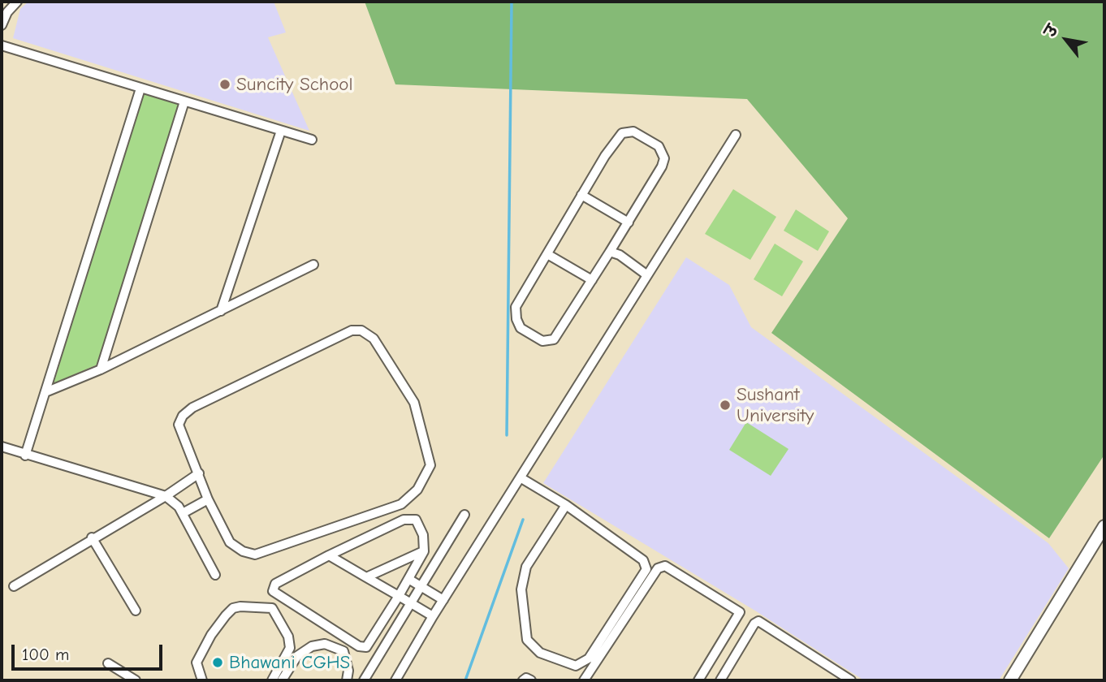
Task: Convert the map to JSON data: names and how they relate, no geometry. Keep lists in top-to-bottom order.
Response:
{
  "places": ["Suncity School", "Sushant University", "Bhawani CGHS"],
  "scale_bar": "100 m",
  "north": "top left"
}
